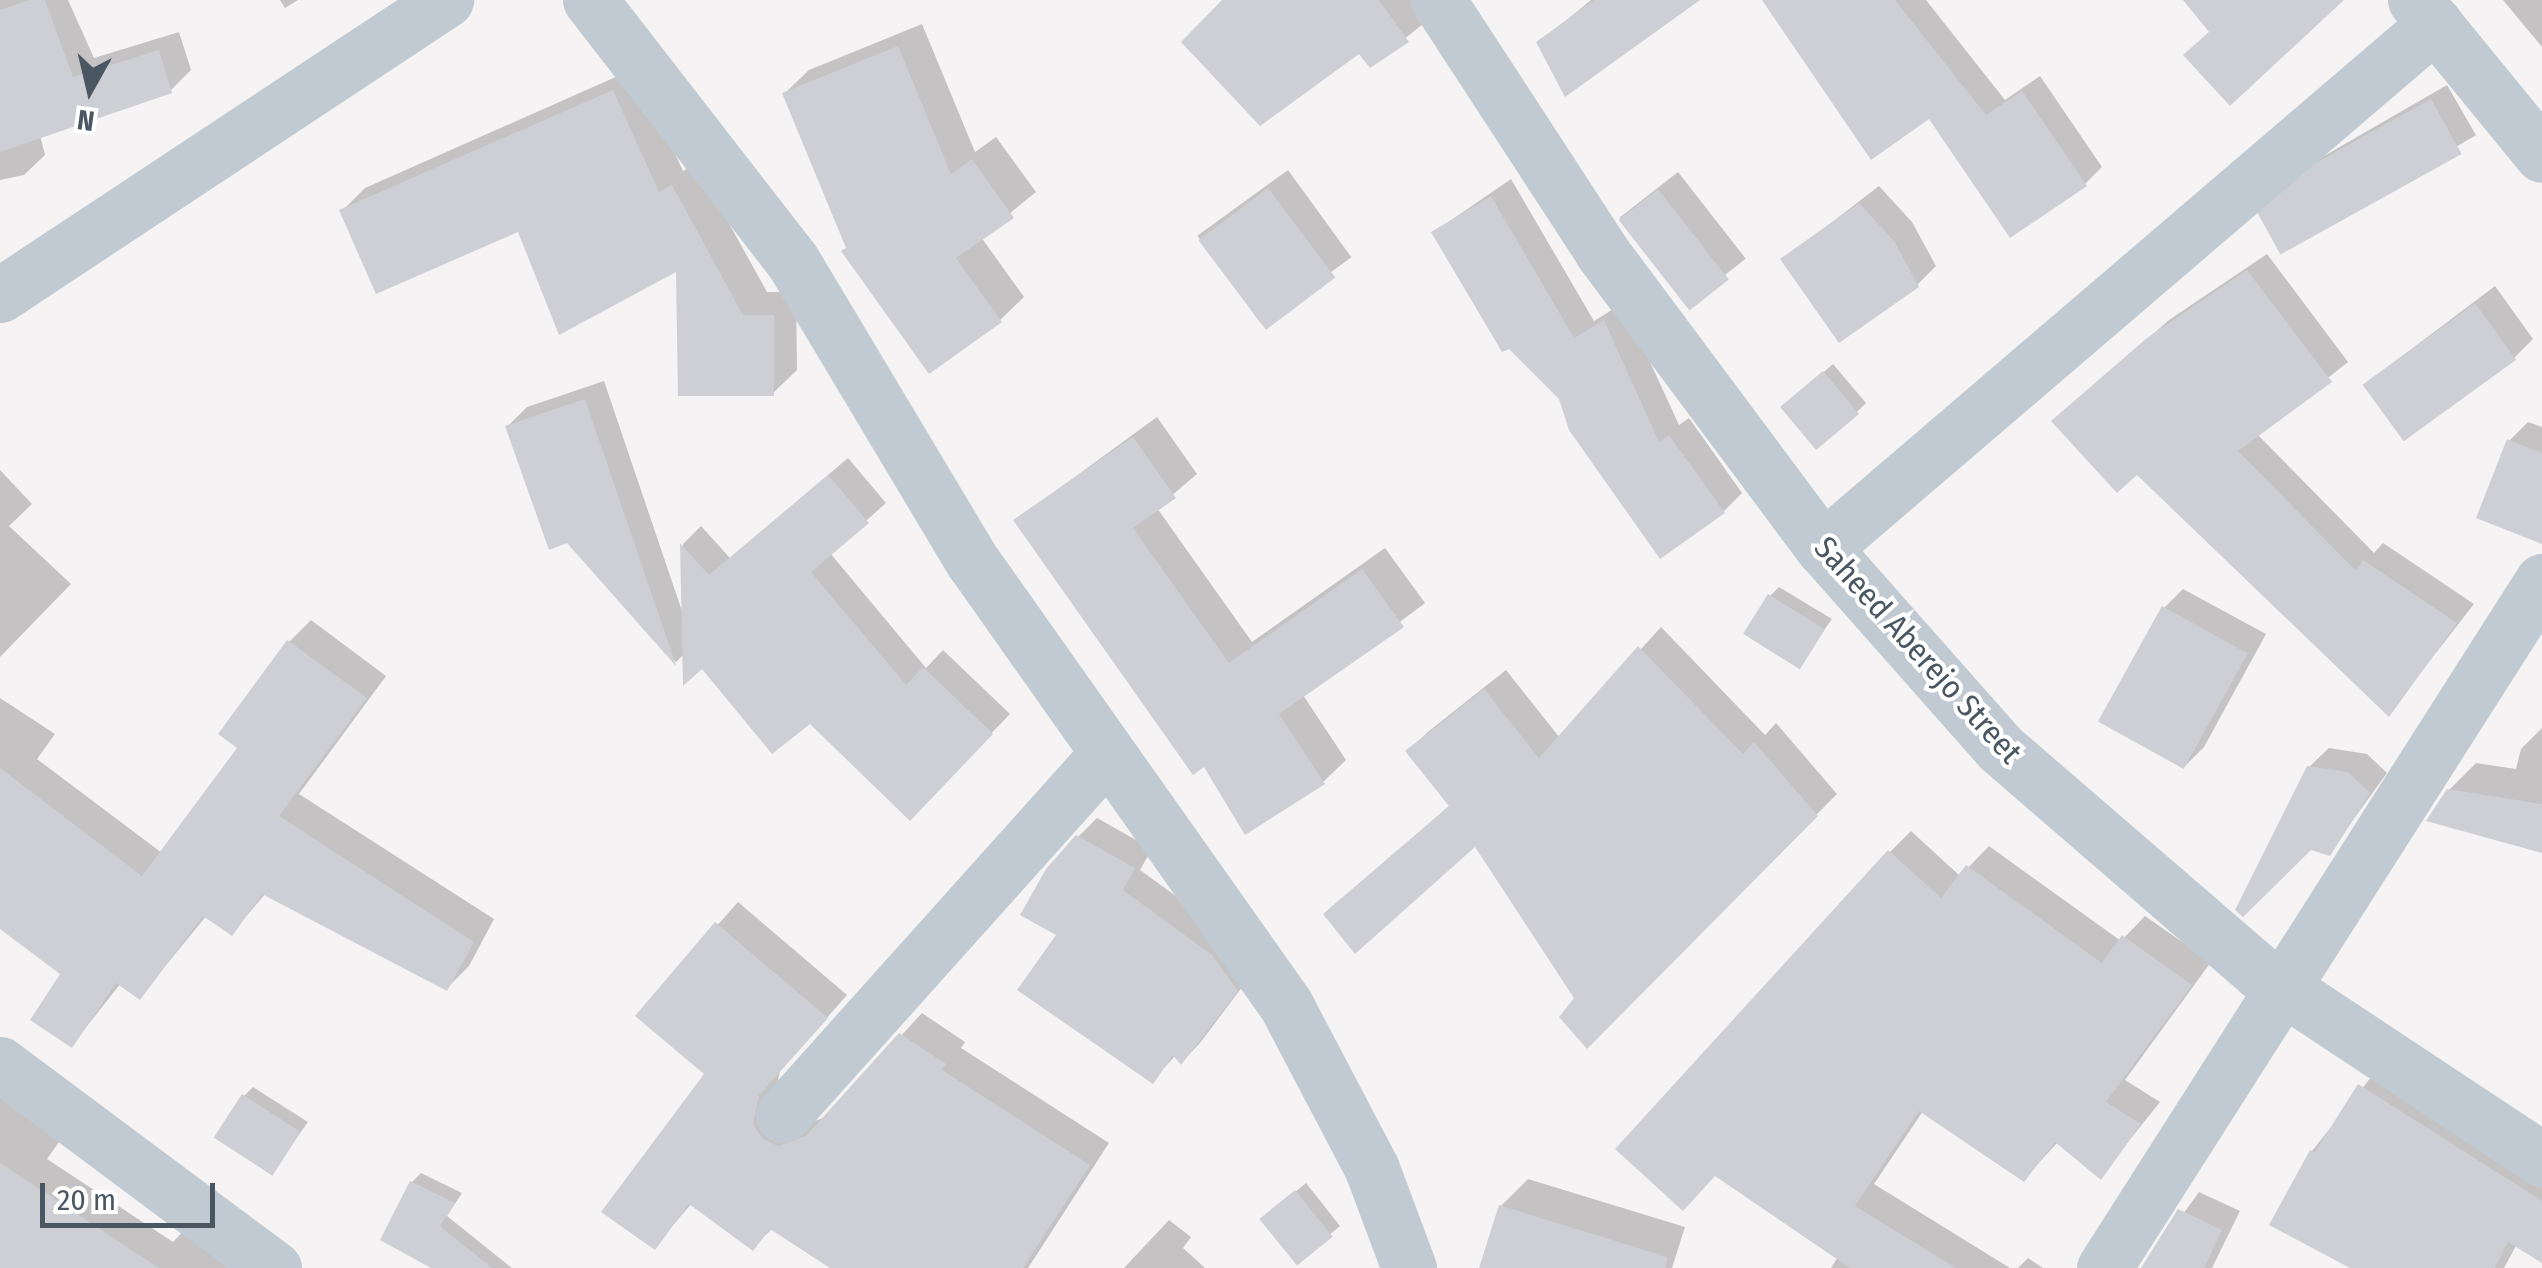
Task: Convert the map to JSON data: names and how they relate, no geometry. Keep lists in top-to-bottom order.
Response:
{
  "streets": {
    "street": ["Saheed Aberejo Street"]
  },
  "scale_bar": "20 m",
  "north": "bottom"
}
